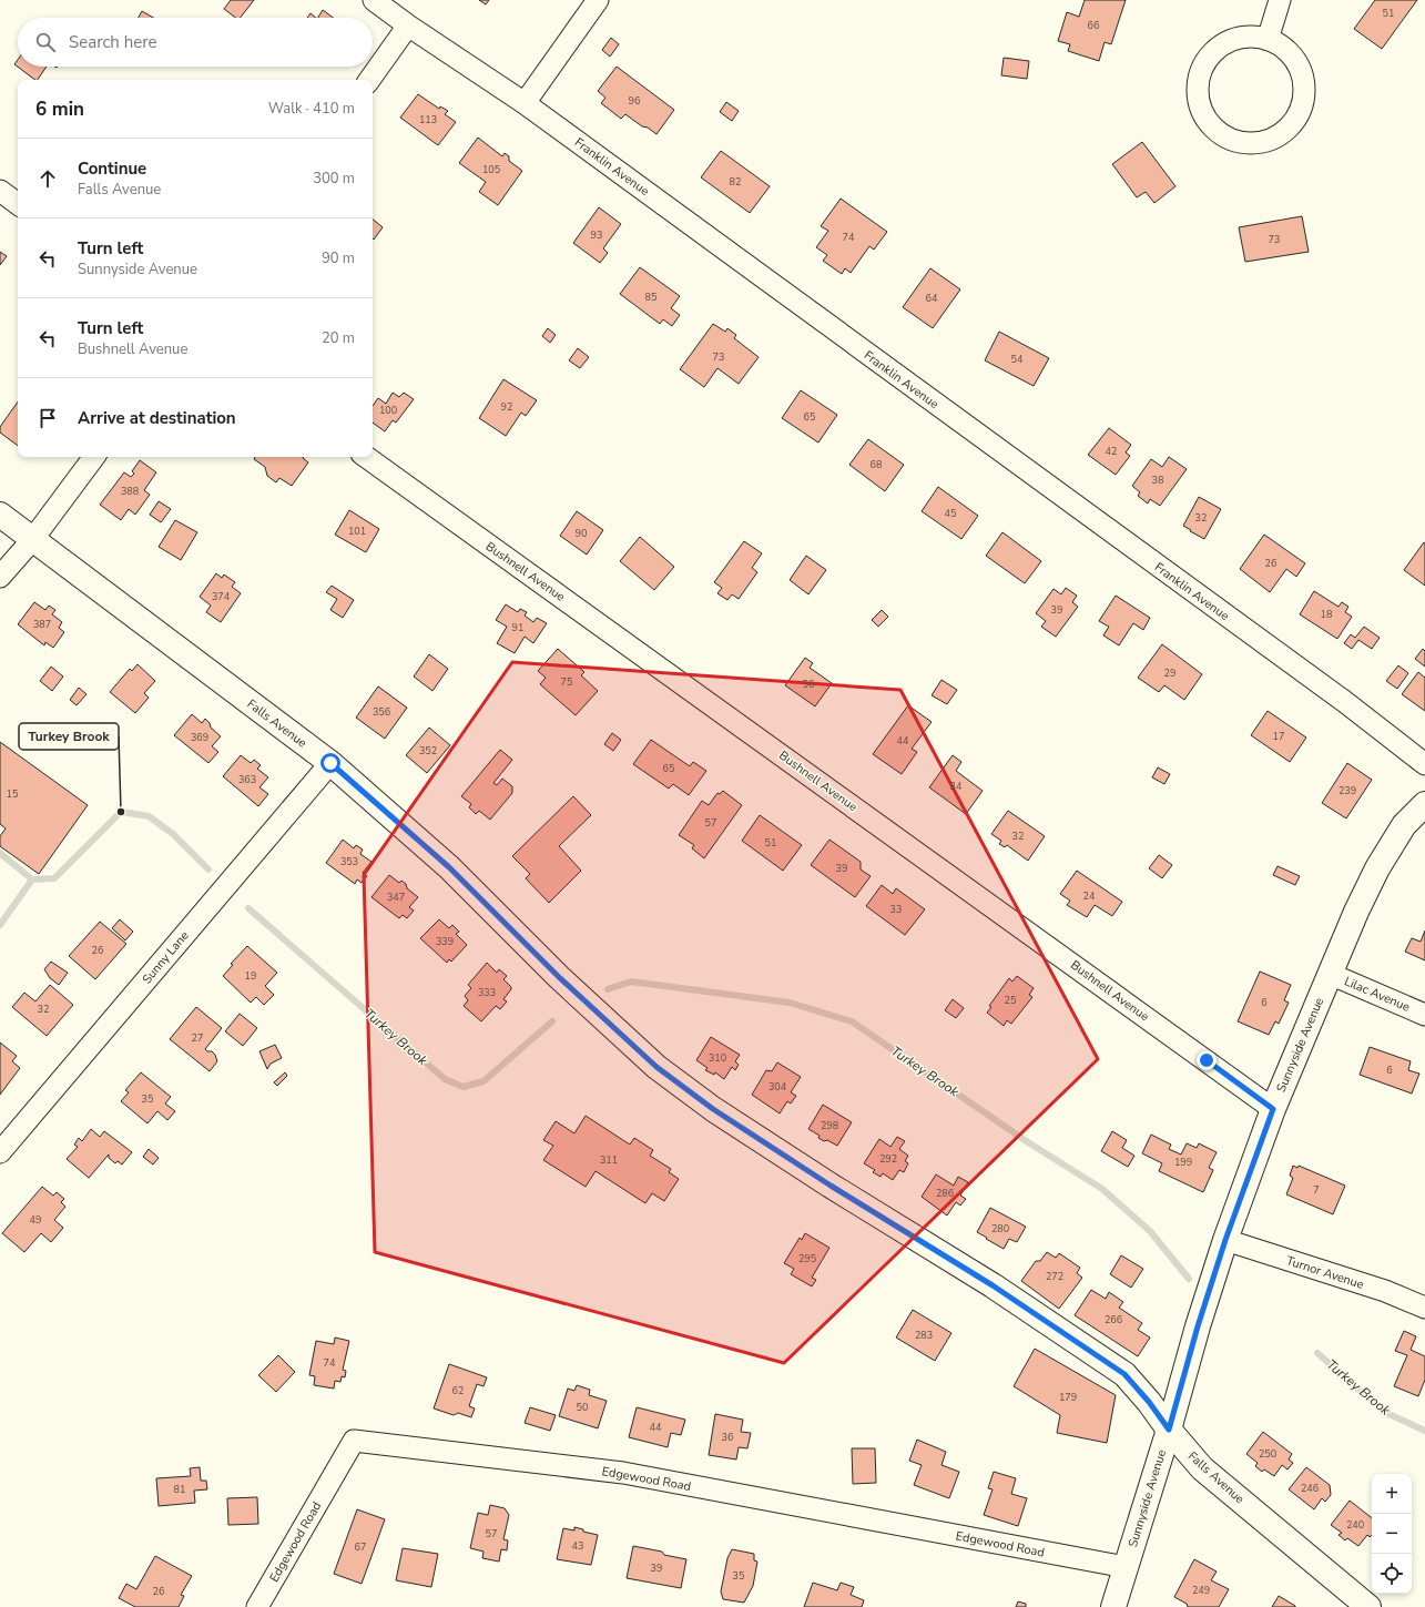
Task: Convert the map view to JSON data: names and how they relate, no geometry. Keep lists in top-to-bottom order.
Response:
{
  "streets": {
    "main road": ["Falls Avenue", "Sunnyside Avenue"],
    "street": [
      "Franklin Avenue",
      "Bushnell Avenue",
      "Sunny Lane",
      "Lilac Avenue",
      "Turnor Avenue",
      "Edgewood Road"
    ]
  },
  "crossings": [
    ["Bushnell Avenue", "Sunnyside Avenue"],
    ["Falls Avenue", "Sunny Lane"],
    ["Falls Avenue", "Sunnyside Avenue"],
    ["Lilac Avenue", "Sunnyside Avenue"],
    ["Sunnyside Avenue", "Turnor Avenue"],
    ["Sunnyside Avenue", "Edgewood Road"]
  ],
  "water": ["Turkey Brook"],
  "places": ["Turkey Brook"],
  "house_numbers": [
    "51",
    "66",
    "96",
    "113",
    "105",
    "82",
    "93",
    "74",
    "73",
    "85",
    "64",
    "73",
    "54",
    "92",
    "100",
    "65",
    "42",
    "68",
    "38",
    "388",
    "45",
    "32",
    "101",
    "90",
    "26",
    "374",
    "39",
    "18",
    "387",
    "91",
    "29",
    "75",
    "56",
    "356",
    "17",
    "369",
    "44",
    "352",
    "65",
    "363",
    "34",
    "239",
    "15",
    "57",
    "32",
    "51",
    "353",
    "39",
    "24",
    "347",
    "33",
    "339",
    "26",
    "19",
    "333",
    "25",
    "6",
    "32",
    "27",
    "310",
    "6",
    "304",
    "35",
    "298",
    "292",
    "311",
    "199",
    "7",
    "286",
    "49",
    "280",
    "295",
    "272",
    "266",
    "283",
    "74",
    "62",
    "179",
    "50",
    "44",
    "36",
    "250",
    "246",
    "81",
    "240",
    "57",
    "43",
    "67",
    "39",
    "35",
    "249",
    "26"
  ],
  "page": {
    "search": "Search here",
    "heading": ["6 min", "Walk · 410 m"],
    "list": [
      ["Continue", "Falls Avenue", "300 m"],
      ["Turn left", "Sunnyside Avenue", "90 m"],
      ["Turn left", "Bushnell Avenue", "20 m"],
      "Arrive at destination"
    ],
    "map_buttons": ["+", "−"]
  }
}
